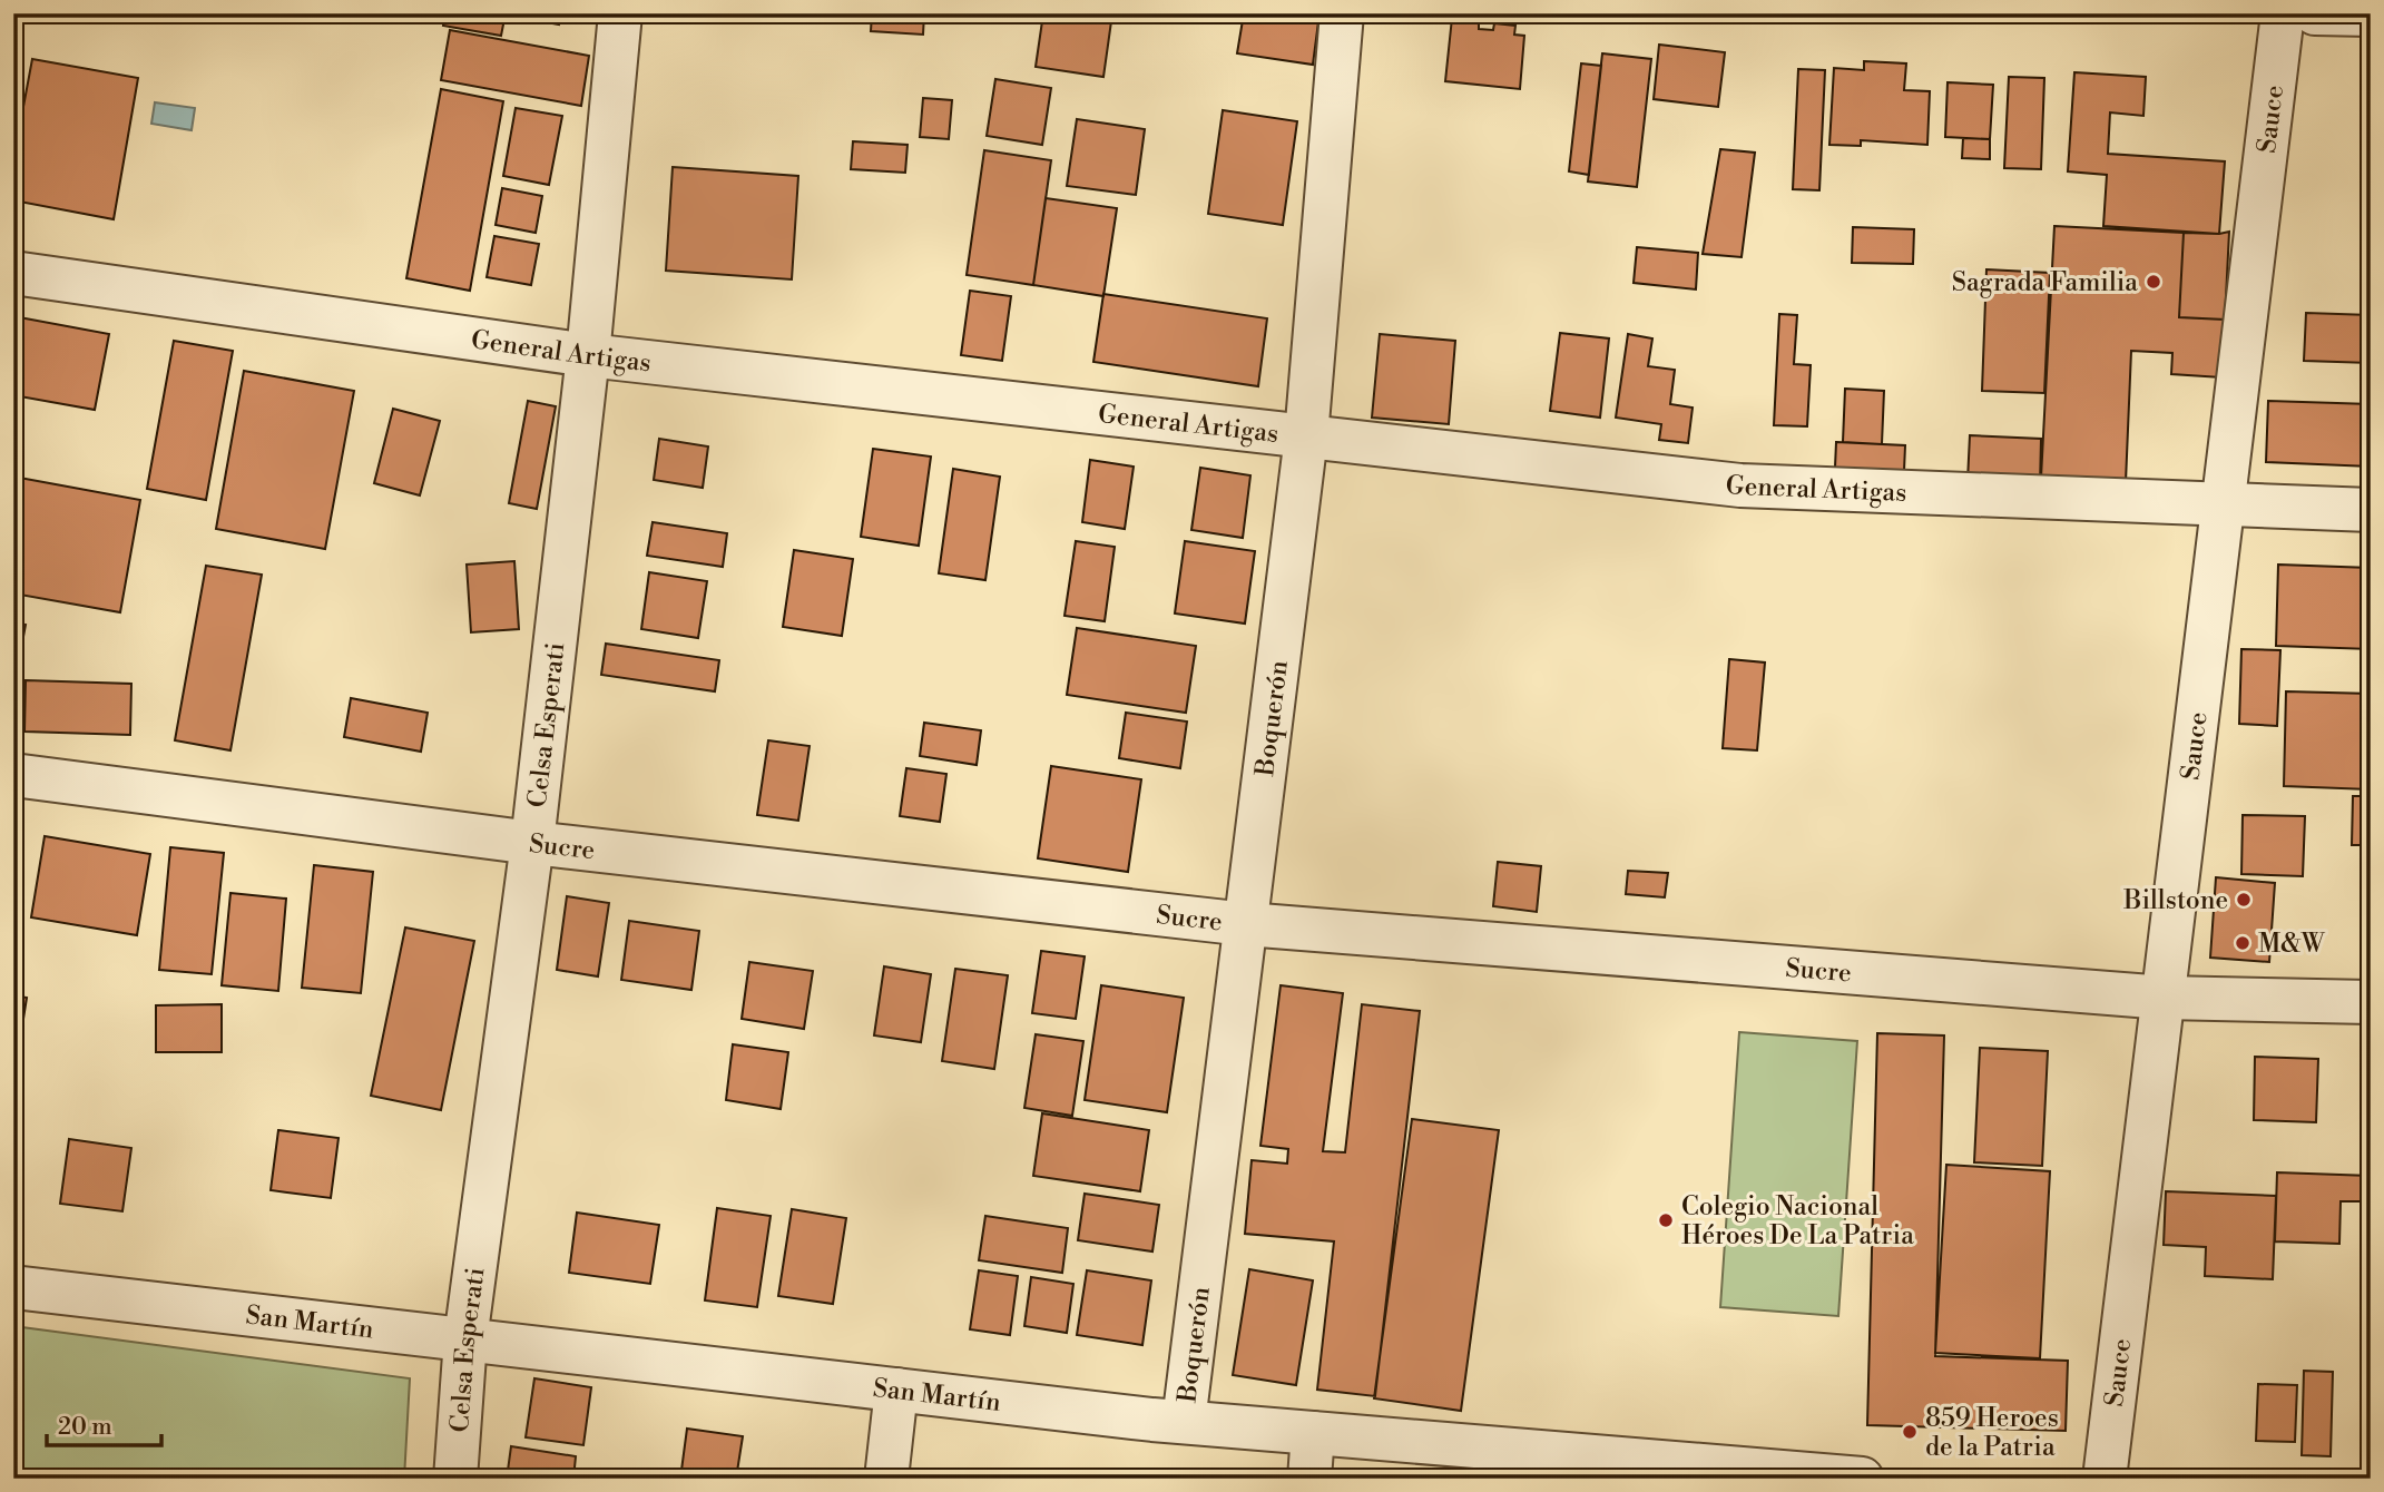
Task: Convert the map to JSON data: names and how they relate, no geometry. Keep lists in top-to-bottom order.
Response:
{
  "streets": {
    "street": [
      "Sauce",
      "General Artigas",
      "Boquerón",
      "Celsa Esperati",
      "Sucre",
      "San Martín"
    ]
  },
  "crossings": [
    ["Sauce", "General Artigas"],
    ["Sauce", "Sucre"],
    ["General Artigas", "Boquerón"],
    ["General Artigas", "Celsa Esperati"],
    ["Boquerón", "Sucre"],
    ["Boquerón", "San Martín"],
    ["Celsa Esperati", "Sucre"],
    ["Celsa Esperati", "San Martín"]
  ],
  "places": [
    "Sagrada Familia",
    "Billstone",
    "M&W",
    "Colegio Nacional Héroes De La Patria",
    "859 Heroes de la Patria"
  ],
  "scale_bar": "20 m"
}
